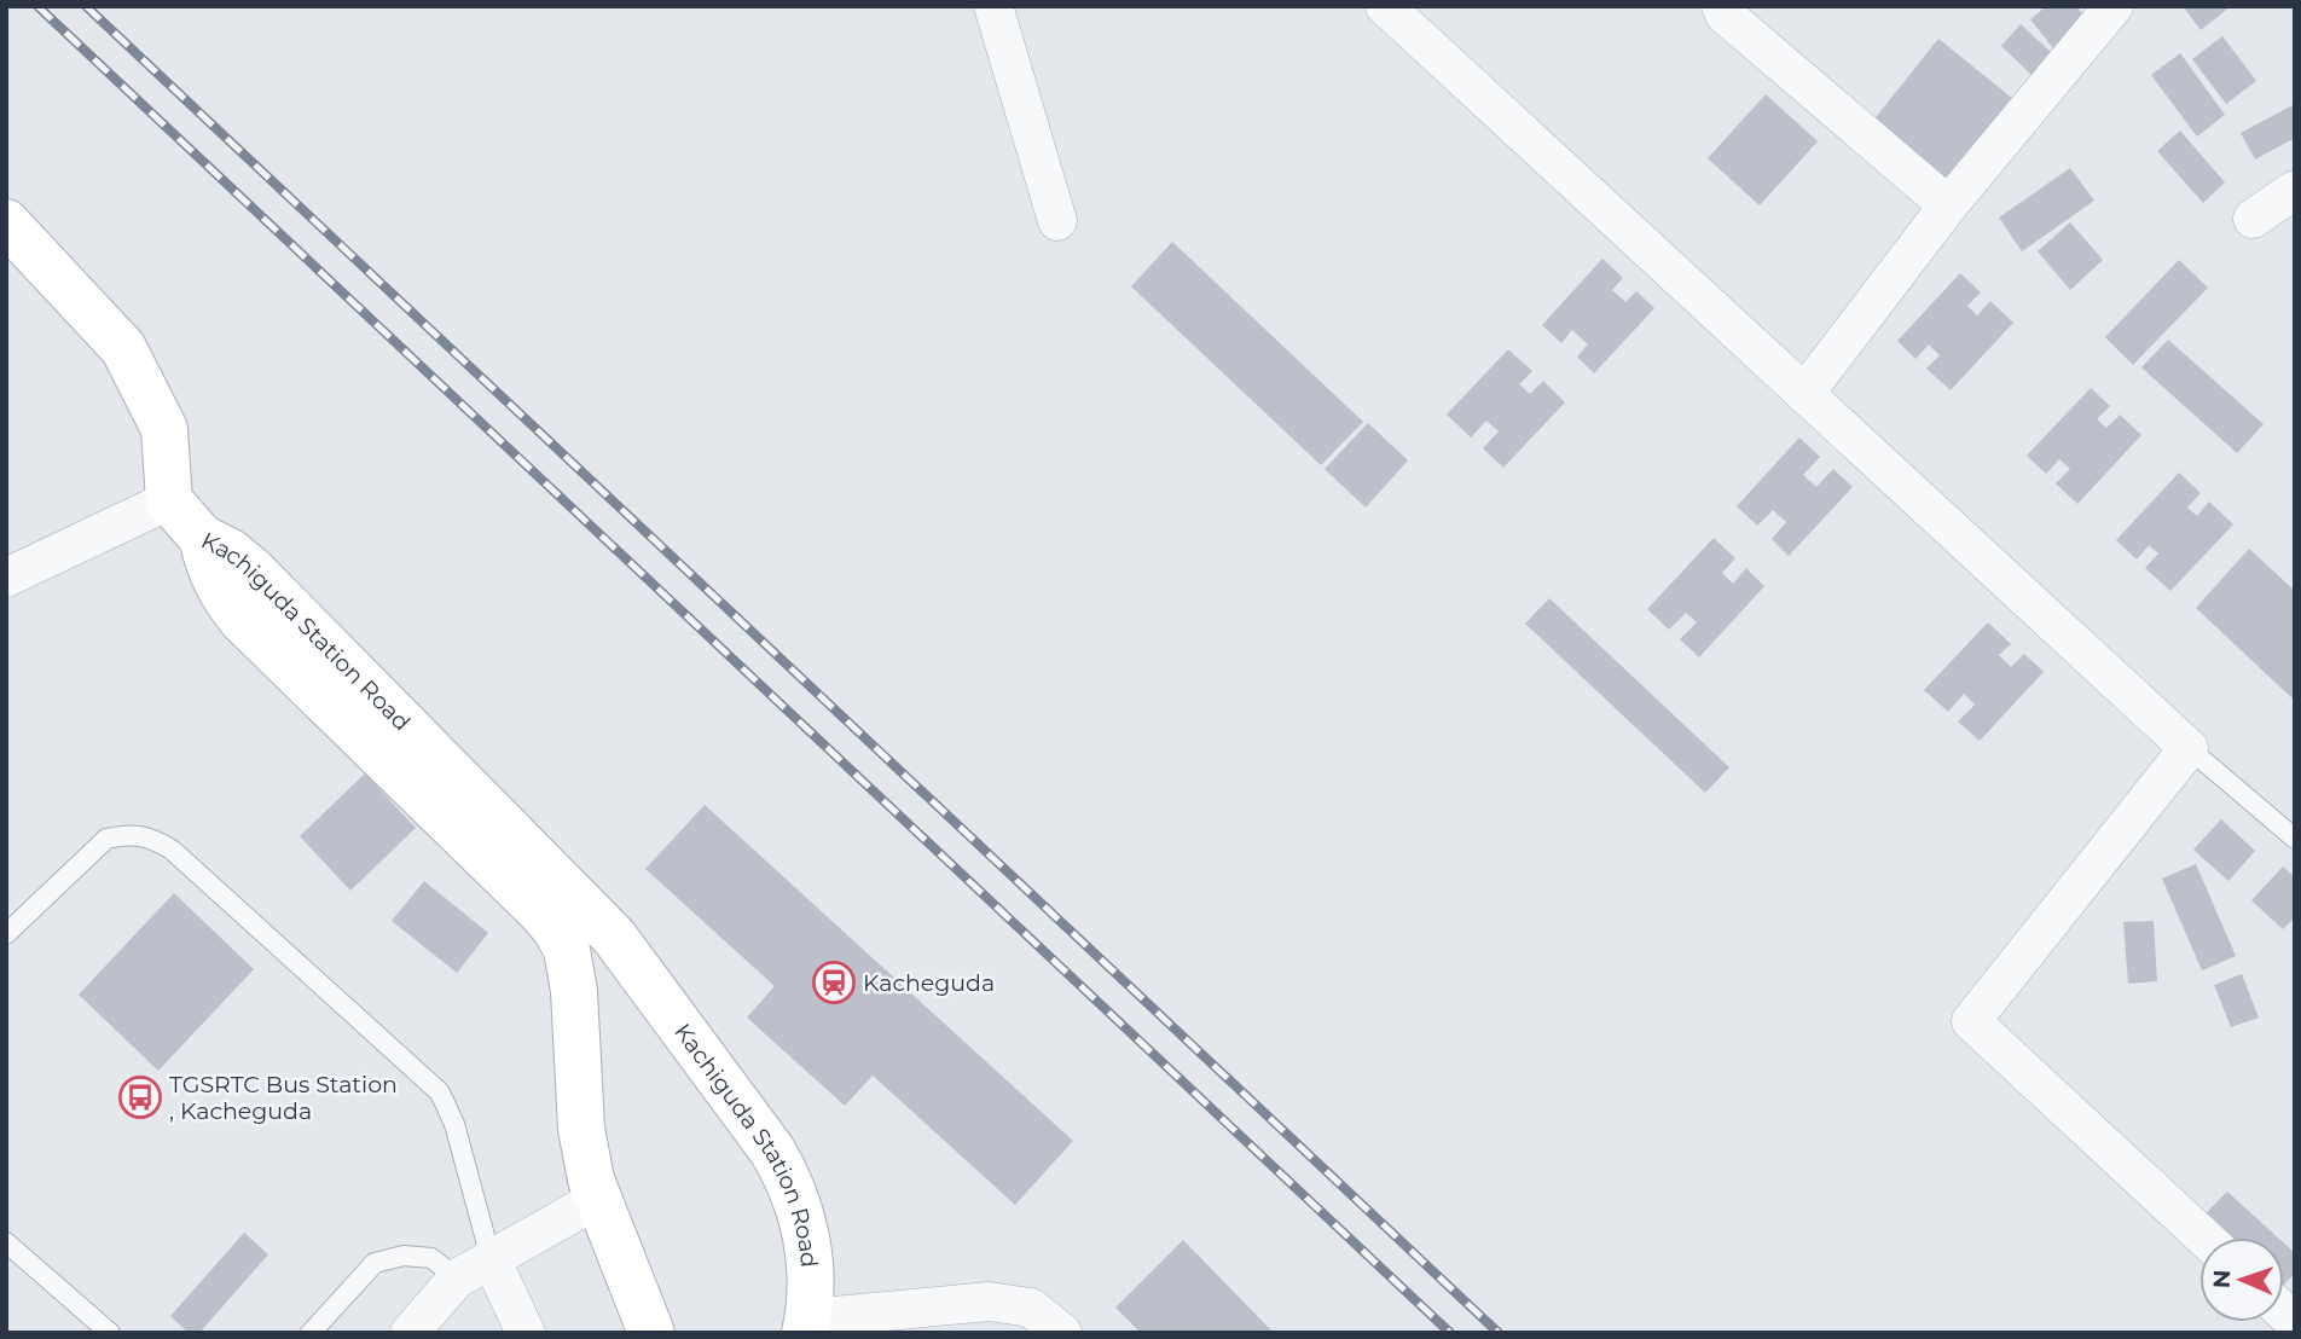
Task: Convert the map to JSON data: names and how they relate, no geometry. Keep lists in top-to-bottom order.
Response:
{
  "streets": {
    "main road": ["Kachiguda Station Road"]
  },
  "places": {
    "station": ["Kacheguda"],
    "bus stop": ["TGSRTC Bus Station , Kacheguda"]
  },
  "north": "left"
}
